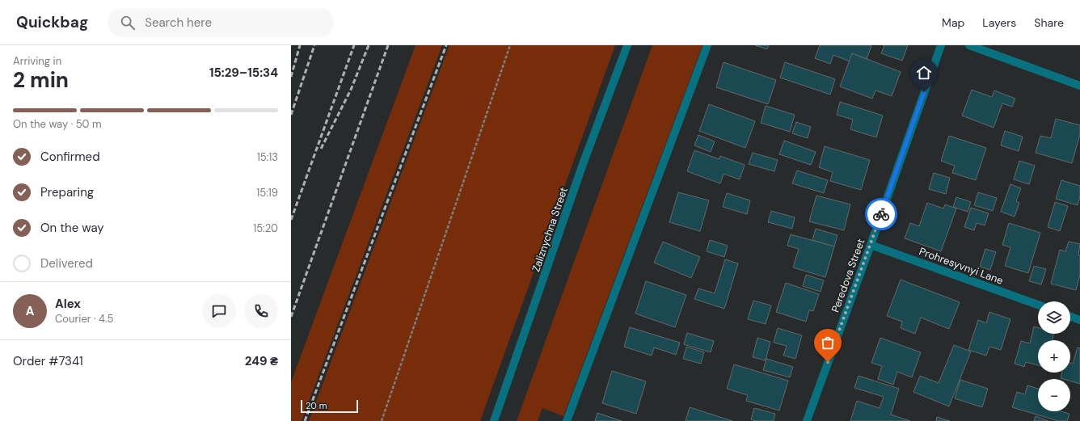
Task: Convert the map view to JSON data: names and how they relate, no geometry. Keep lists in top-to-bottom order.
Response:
{
  "streets": {
    "street": ["Zaliznychna Street", "Prohresyvnyi Lane", "Peredova Street"]
  },
  "crossings": [
    ["Prohresyvnyi Lane", "Peredova Street"]
  ],
  "scale_bar": "20 m",
  "page": {
    "header": "Quickbag",
    "search": "Search here",
    "nav": ["Map", "Layers", "Share"],
    "heading": ["2 min", "Arriving in", "15:29–15:34"],
    "panel": [
      "Alex",
      "Courier · 4.5",
      "Order #7341",
      "249 ₴"
    ],
    "bar": "On the way · 50 m",
    "list": [
      ["Confirmed", "15:13"],
      ["Preparing", "15:19"],
      ["On the way", "15:20"],
      "Delivered"
    ],
    "round": "A",
    "map_buttons": ["+", "−"],
    "scale": "20 m"
  }
}
